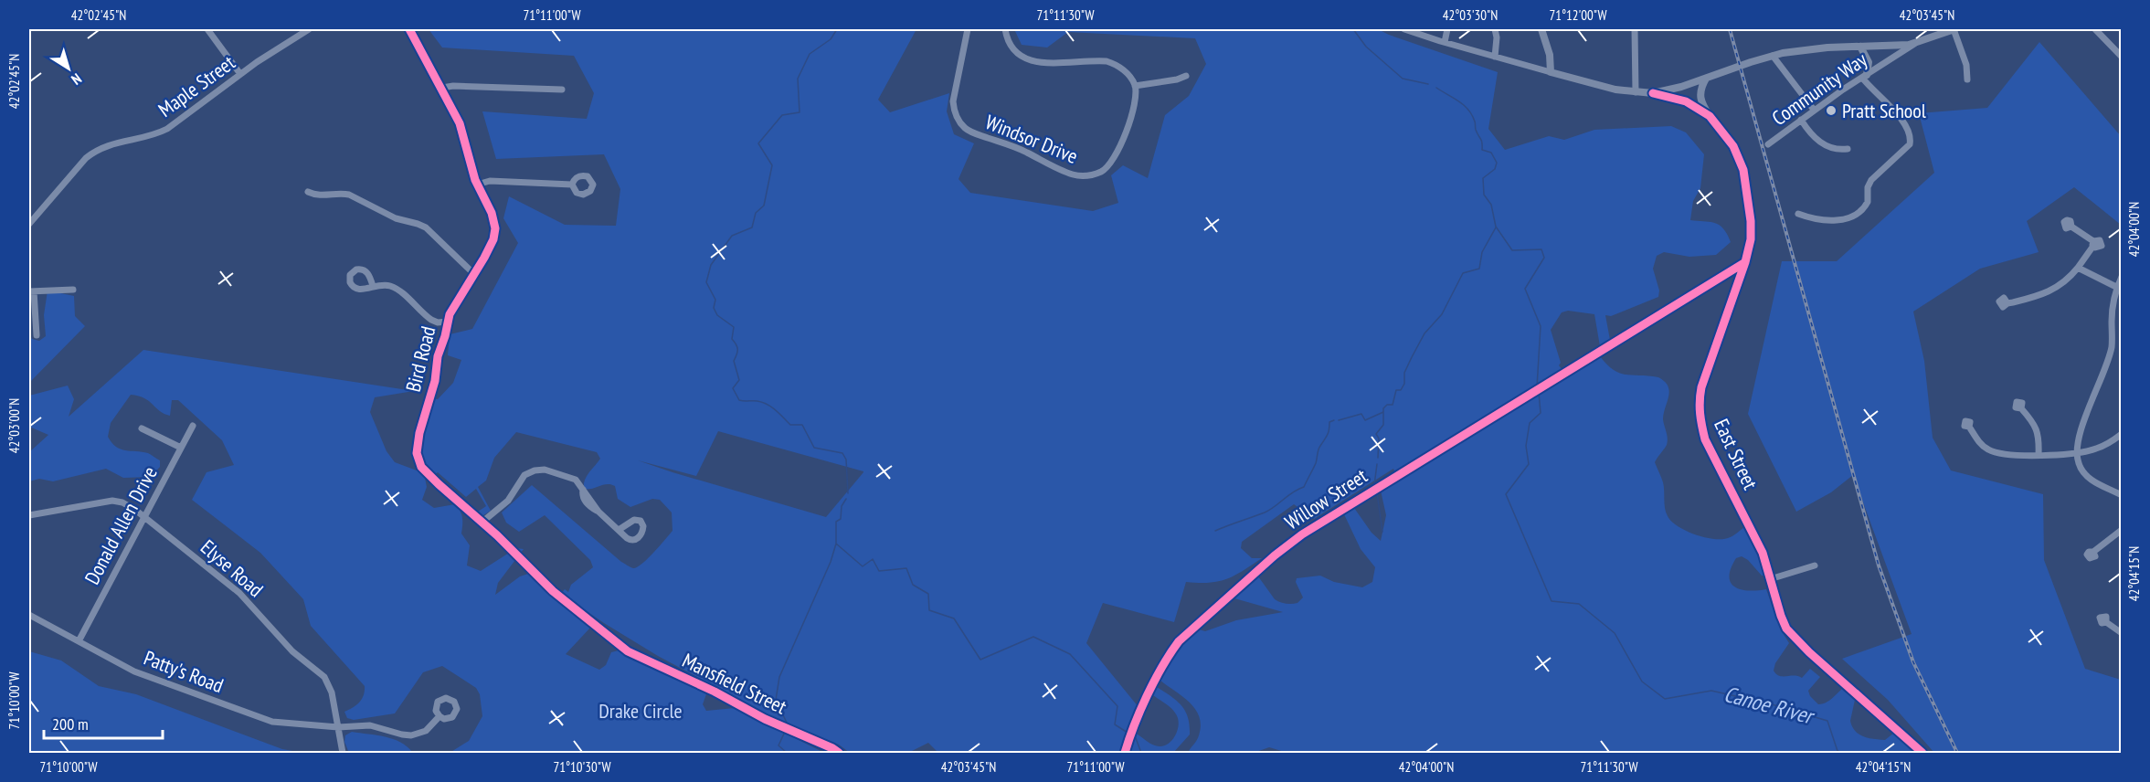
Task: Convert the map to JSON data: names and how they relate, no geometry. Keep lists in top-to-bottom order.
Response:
{
  "streets": {
    "main road": ["East Street"],
    "street": [
      "Maple Street",
      "Community Way",
      "Windsor Drive",
      "Bird Road",
      "Willow Street",
      "Donald Allen Drive",
      "Elyse Road",
      "Patty's Road",
      "Mansfield Street"
    ]
  },
  "crossings": [
    ["Bird Road", "Mansfield Street"],
    ["East Street", "Willow Street"],
    ["Donald Allen Drive", "Elyse Road"],
    ["Donald Allen Drive", "Patty's Road"],
    ["Elyse Road", "Patty's Road"]
  ],
  "water": ["Canoe River"],
  "parks": ["Drake Circle"],
  "places": ["Pratt School"],
  "scale_bar": "200 m",
  "north": "bottom right",
  "coordinates": [
    "42°02'45\"N",
    "71°11'00\"W",
    "71°11'30\"W",
    "42°03'30\"N",
    "71°12'00\"W",
    "42°03'45\"N",
    "42°04'00\"N",
    "42°03'00\"N",
    "42°04'15\"N",
    "71°10'00\"W",
    "71°10'30\"W"
  ]
}
